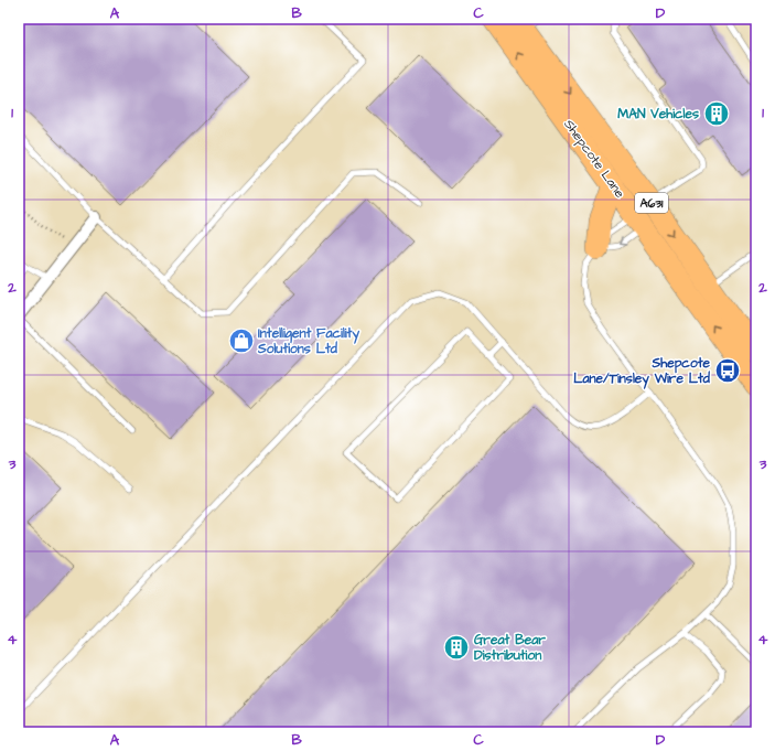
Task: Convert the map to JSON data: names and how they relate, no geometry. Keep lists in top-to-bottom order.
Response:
{
  "streets": {
    "highway": ["Shepcote Lane", "A631"]
  },
  "places": {
    "building": ["MAN Vehicles", "Great Bear Distribution"],
    "shop": ["Intelligent Facility Solutions Ltd"],
    "bus stop": ["Shepcote Lane/Tinsley Wire Ltd"]
  },
  "grid": {
    "columns": [
      "A",
      "B",
      "C",
      "D"
    ],
    "rows": [
      "1",
      "2",
      "3",
      "4"
    ]
  }
}
